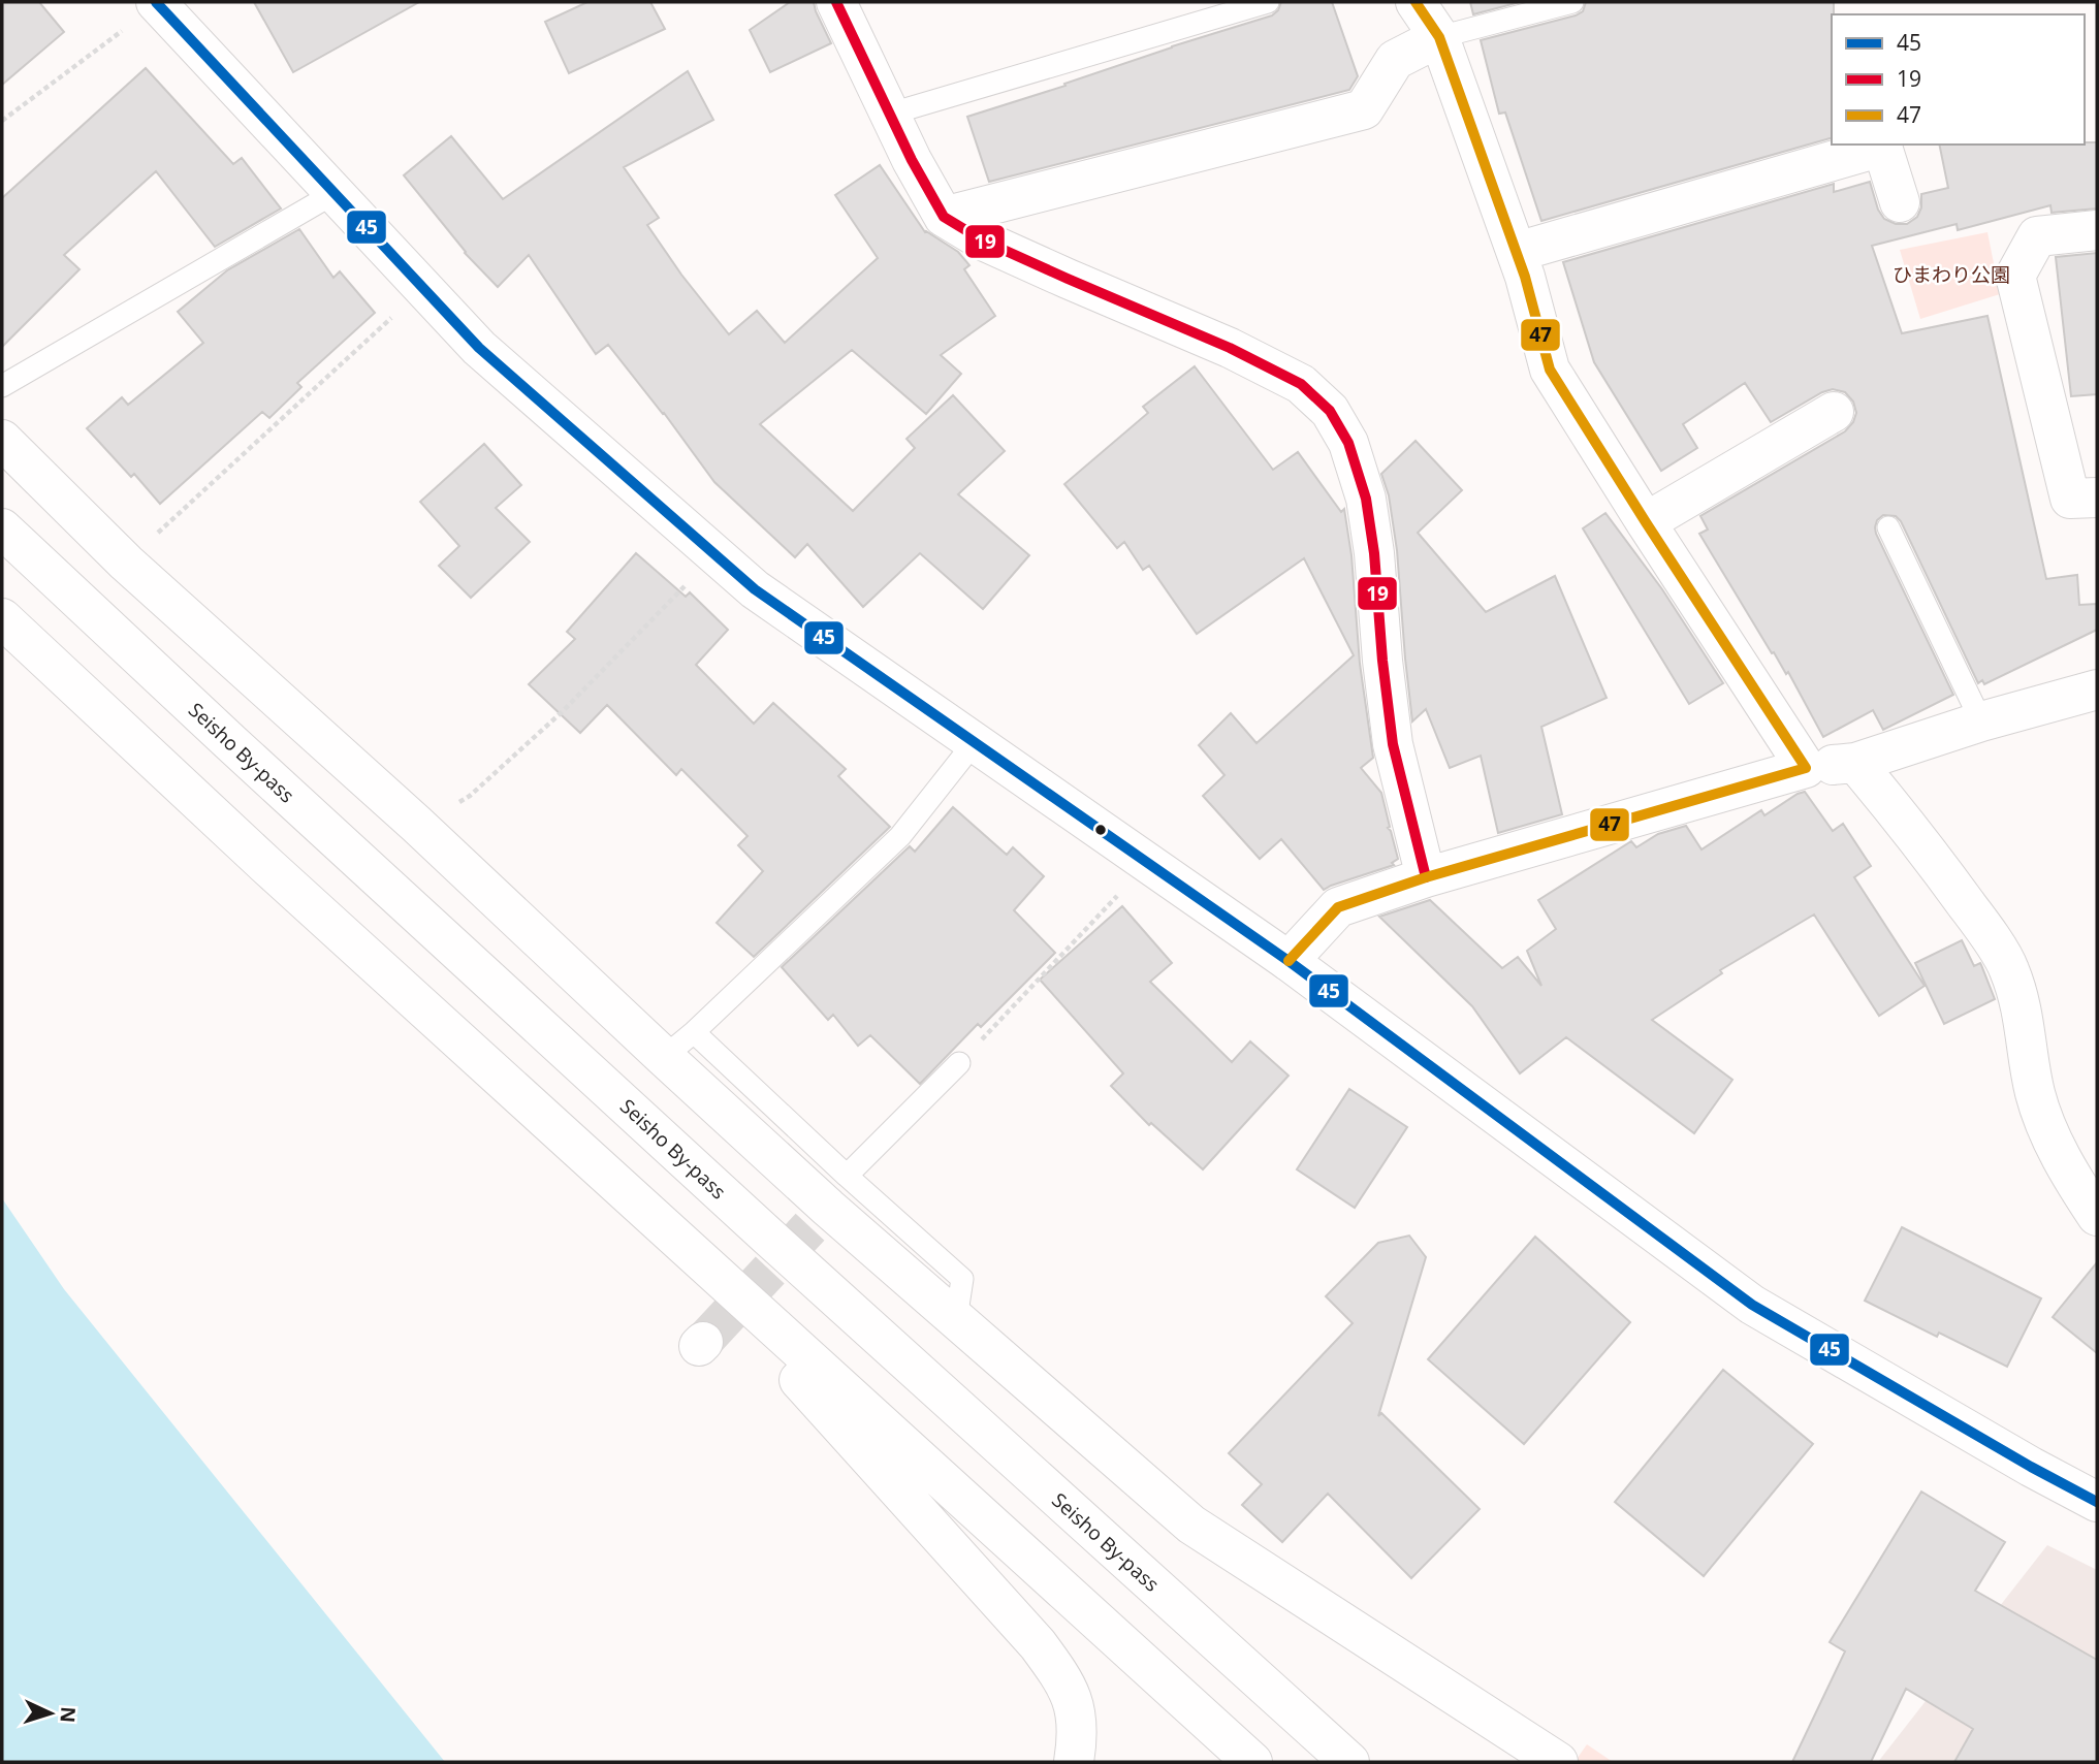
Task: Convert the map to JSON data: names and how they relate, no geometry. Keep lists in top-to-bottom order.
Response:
{
  "streets": {
    "main road": ["Seisho By-pass"]
  },
  "parks": ["ひまわり公園"],
  "lines": ["transit line 45", "transit line 19", "transit line 47"],
  "legend": ["45", "19", "47"],
  "north": "right"
}
